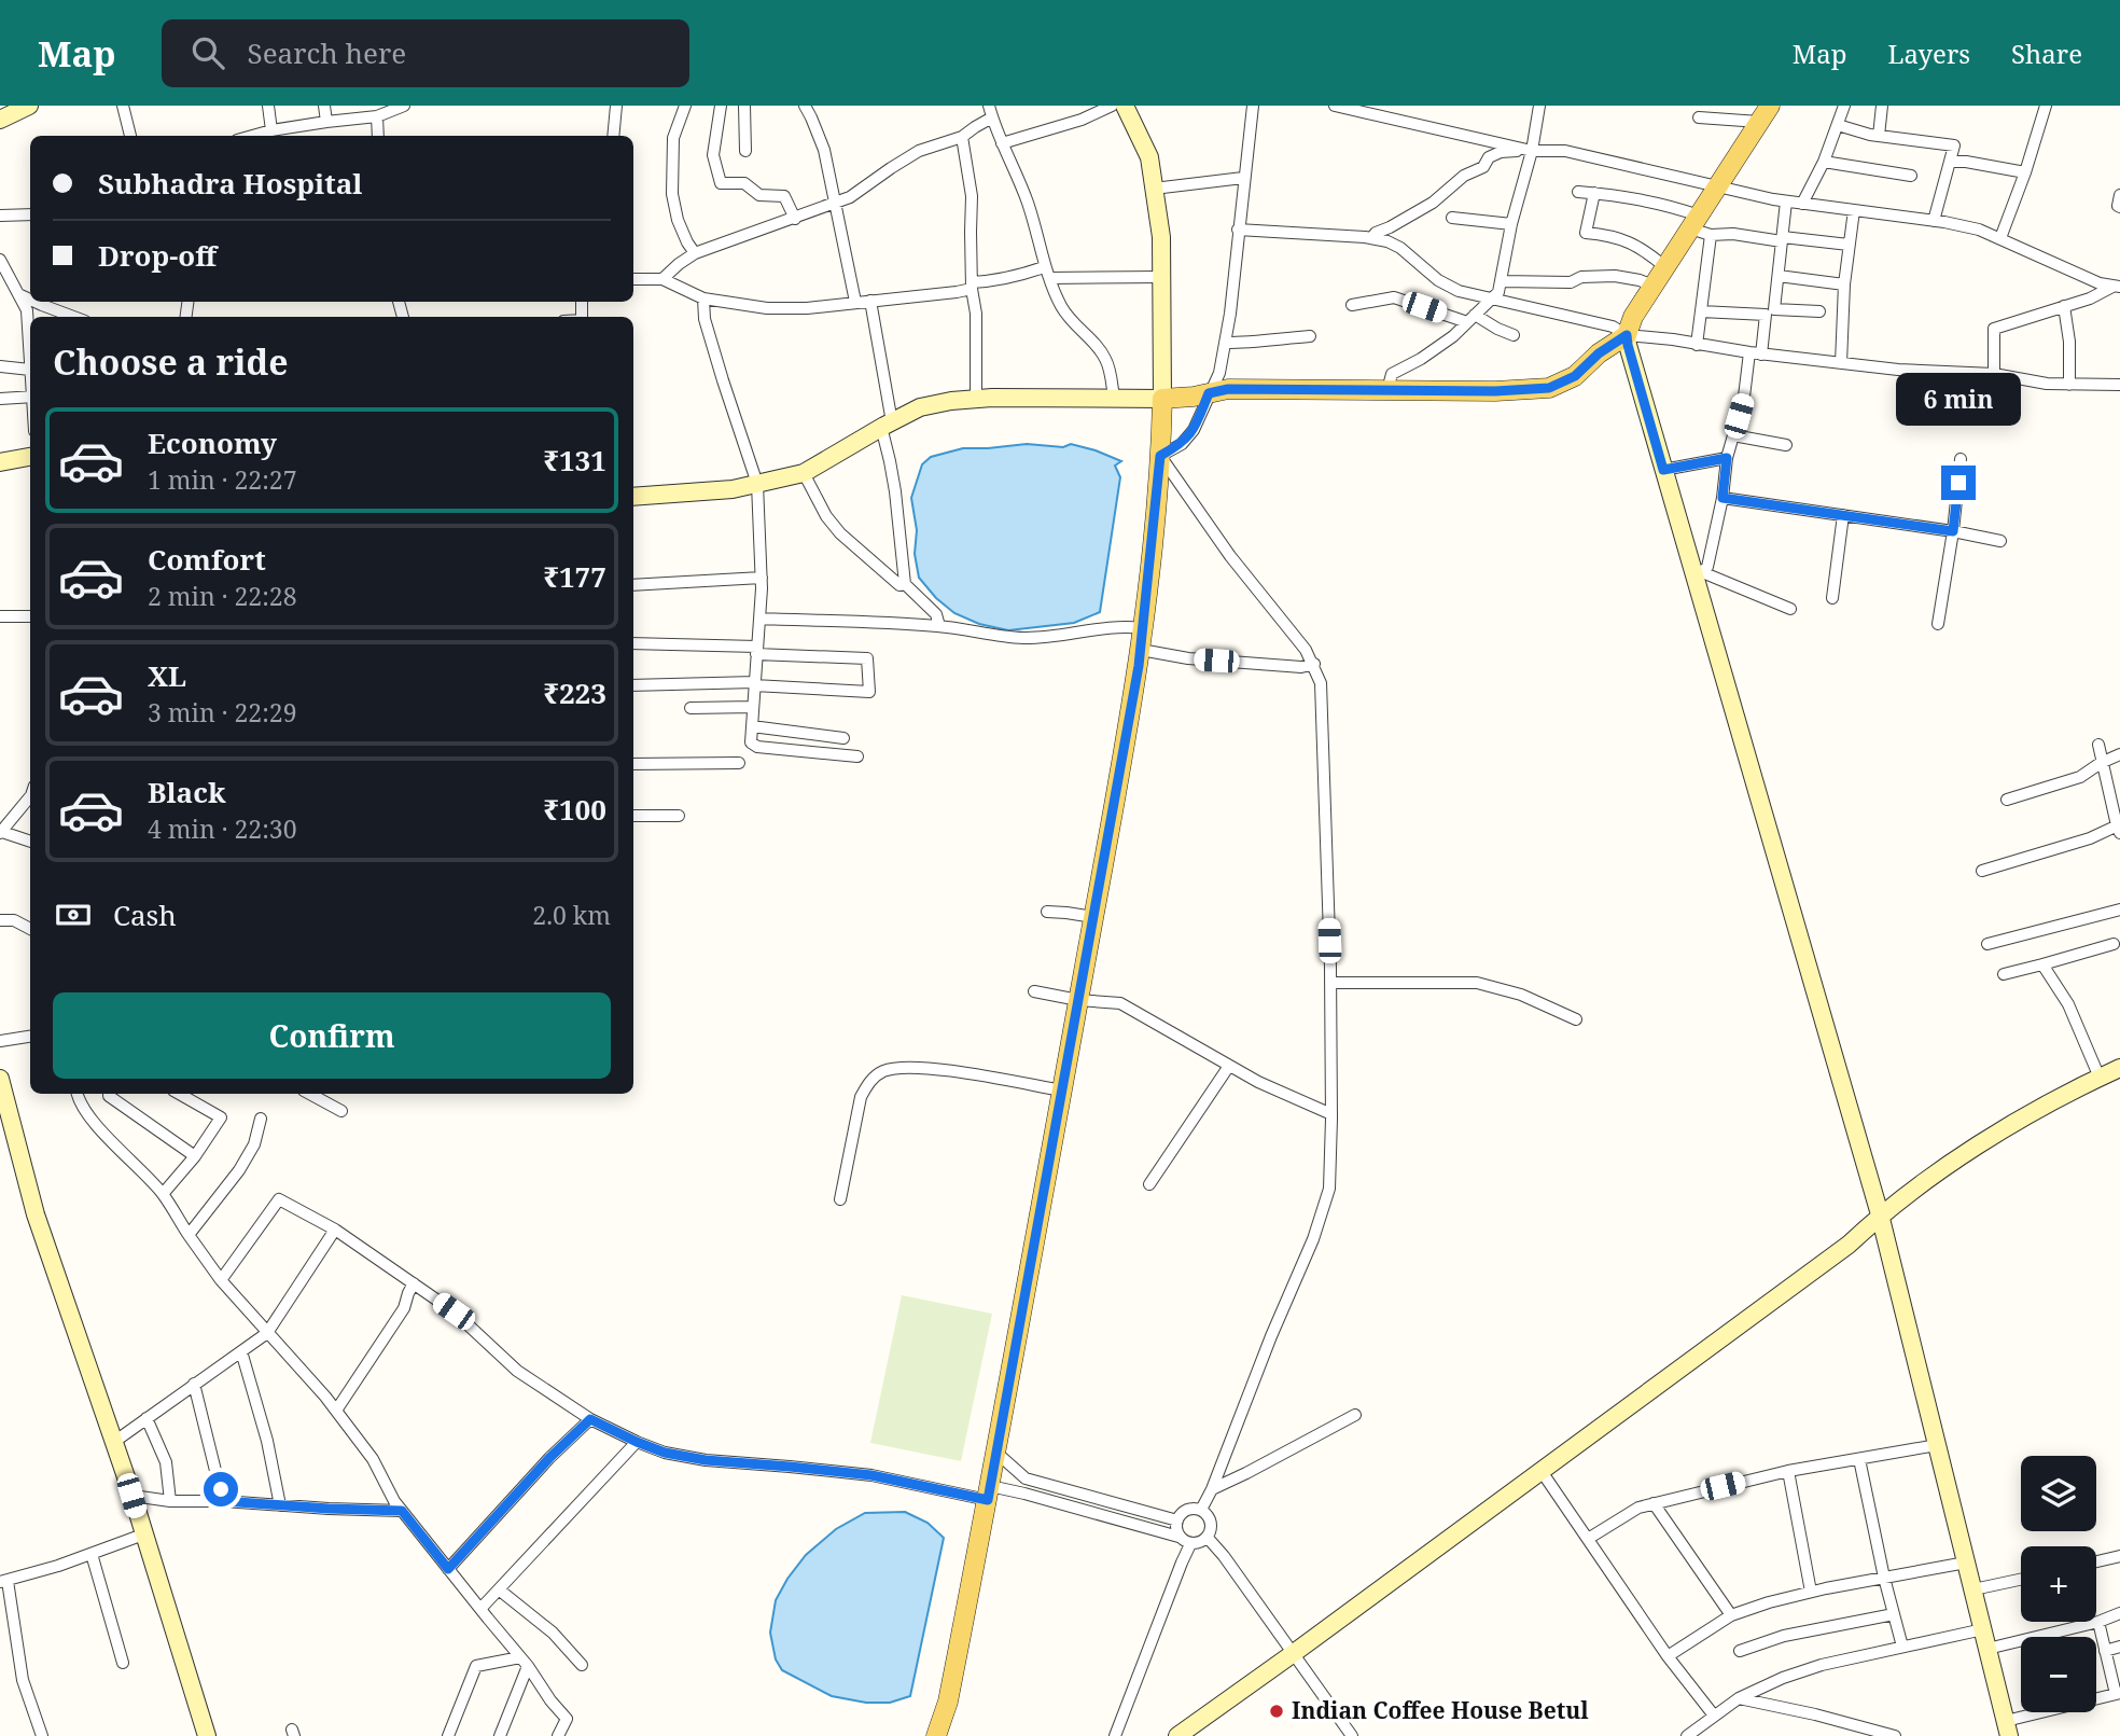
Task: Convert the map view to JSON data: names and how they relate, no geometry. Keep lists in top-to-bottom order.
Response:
{
  "places": ["Indian Coffee House Betul"],
  "page": {
    "header": "Map",
    "search": "Search here",
    "nav": ["Map", "Layers", "Share"],
    "banner": ["Subhadra Hospital", "Drop-off"],
    "heading": "Choose a ride",
    "bubble": "6 min",
    "list": [
      {
        "name": "Economy",
        "note": "1 min · 22:27",
        "value": "₹131"
      },
      {
        "name": "Comfort",
        "note": "2 min · 22:28",
        "value": "₹177"
      },
      {
        "name": "XL",
        "note": "3 min · 22:29",
        "value": "₹223"
      },
      {
        "name": "Black",
        "note": "4 min · 22:30",
        "value": "₹100"
      }
    ],
    "pay": ["Cash", "2.0 km"],
    "buttons": "Confirm",
    "map_buttons": ["+", "−"]
  }
}
